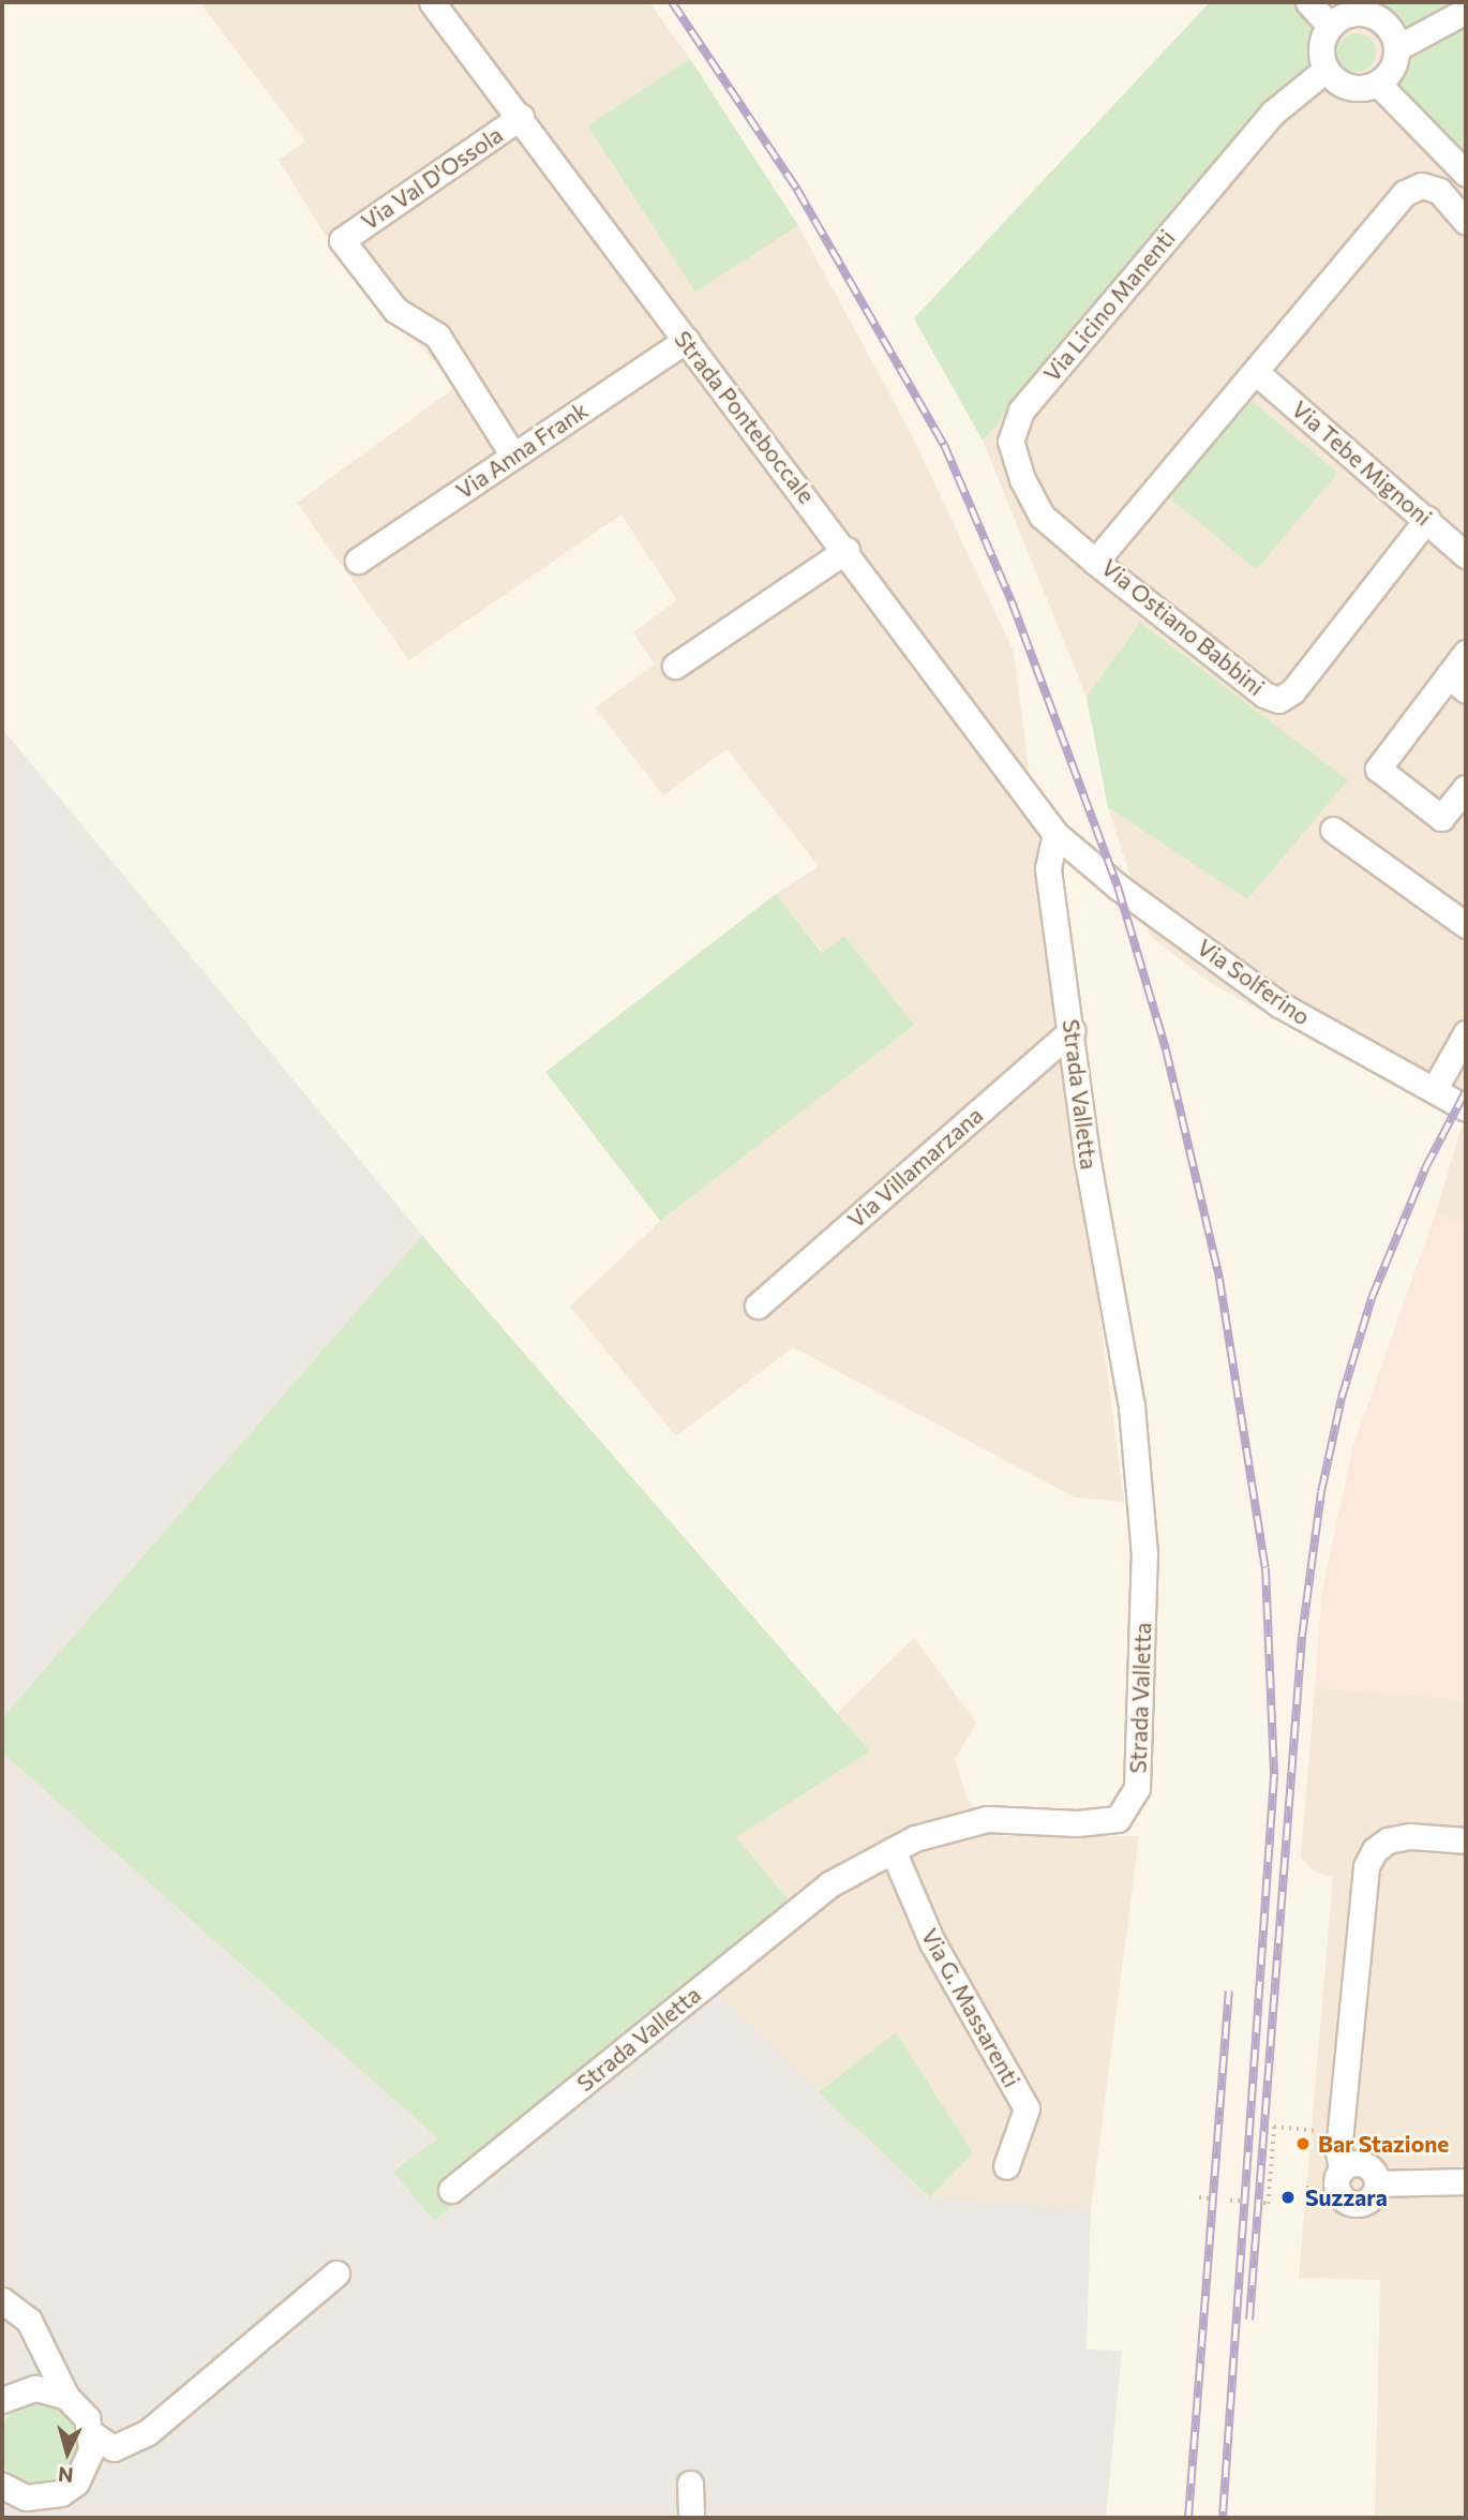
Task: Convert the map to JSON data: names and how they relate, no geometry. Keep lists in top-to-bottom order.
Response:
{
  "streets": {
    "street": [
      "Via Val D'Ossola",
      "Via Licino Manenti",
      "Strada Ponteboccale",
      "Via Anna Frank",
      "Via Tebe Mignoni",
      "Via Ostiano Babbini",
      "Via Solferino",
      "Strada Valletta",
      "Via Villamarzana",
      "Via G. Massarenti"
    ]
  },
  "crossings": [
    ["Via Val D'Ossola", "Strada Ponteboccale"],
    ["Via Val D'Ossola", "Via Anna Frank"],
    ["Via Licino Manenti", "Via Ostiano Babbini"],
    ["Strada Ponteboccale", "Via Anna Frank"],
    ["Strada Ponteboccale", "Via Solferino"],
    ["Strada Ponteboccale", "Strada Valletta"],
    ["Via Tebe Mignoni", "Via Ostiano Babbini"],
    ["Via Solferino", "Strada Valletta"],
    ["Strada Valletta", "Via Villamarzana"],
    ["Strada Valletta", "Via G. Massarenti"]
  ],
  "places": ["Bar Stazione", "Suzzara"],
  "north": "bottom"
}
